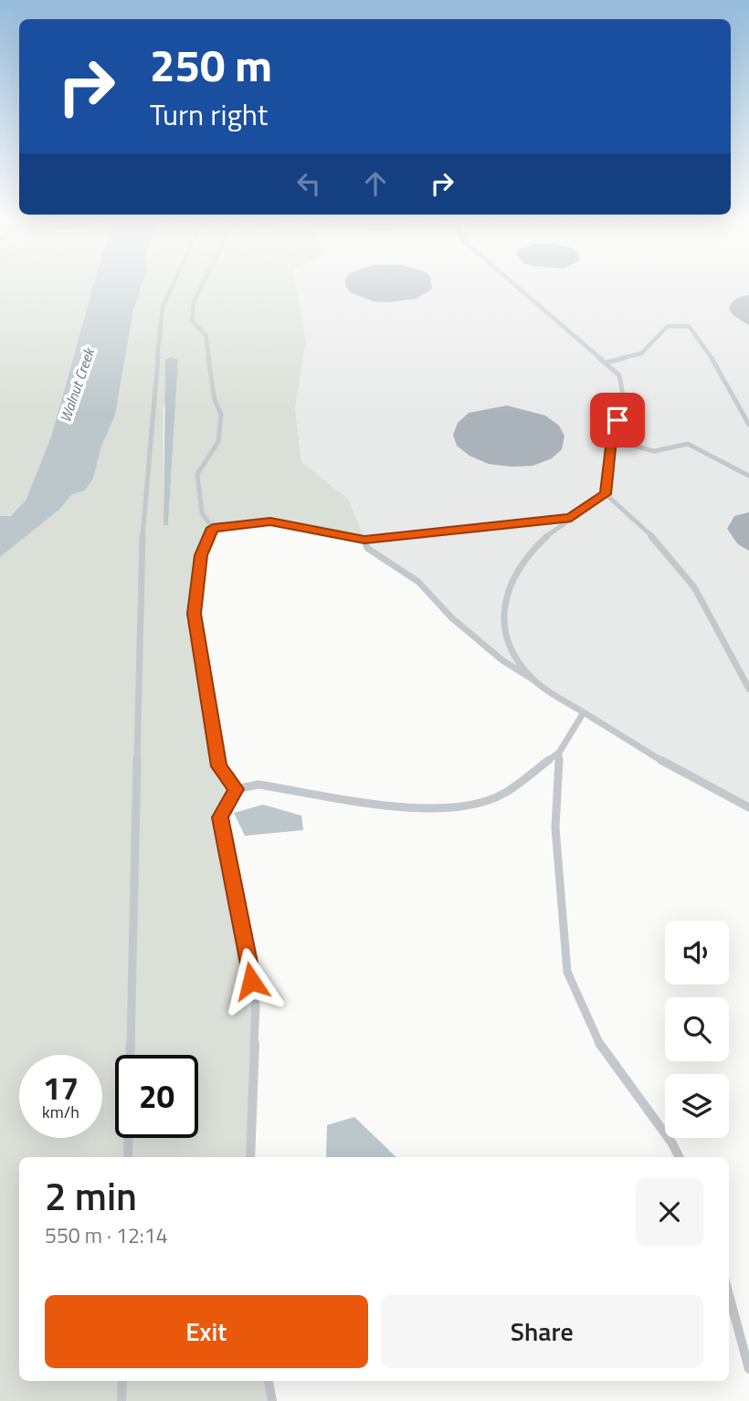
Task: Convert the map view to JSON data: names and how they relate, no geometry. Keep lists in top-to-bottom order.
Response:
{
  "water": ["Walnut Creek"],
  "page": {
    "turn": ["250 m", "Turn right"],
    "speed": "17 km/h",
    "limit": "20",
    "heading": ["2 min", "550 m · 12:14"],
    "buttons": ["Exit", "Share"]
  }
}
